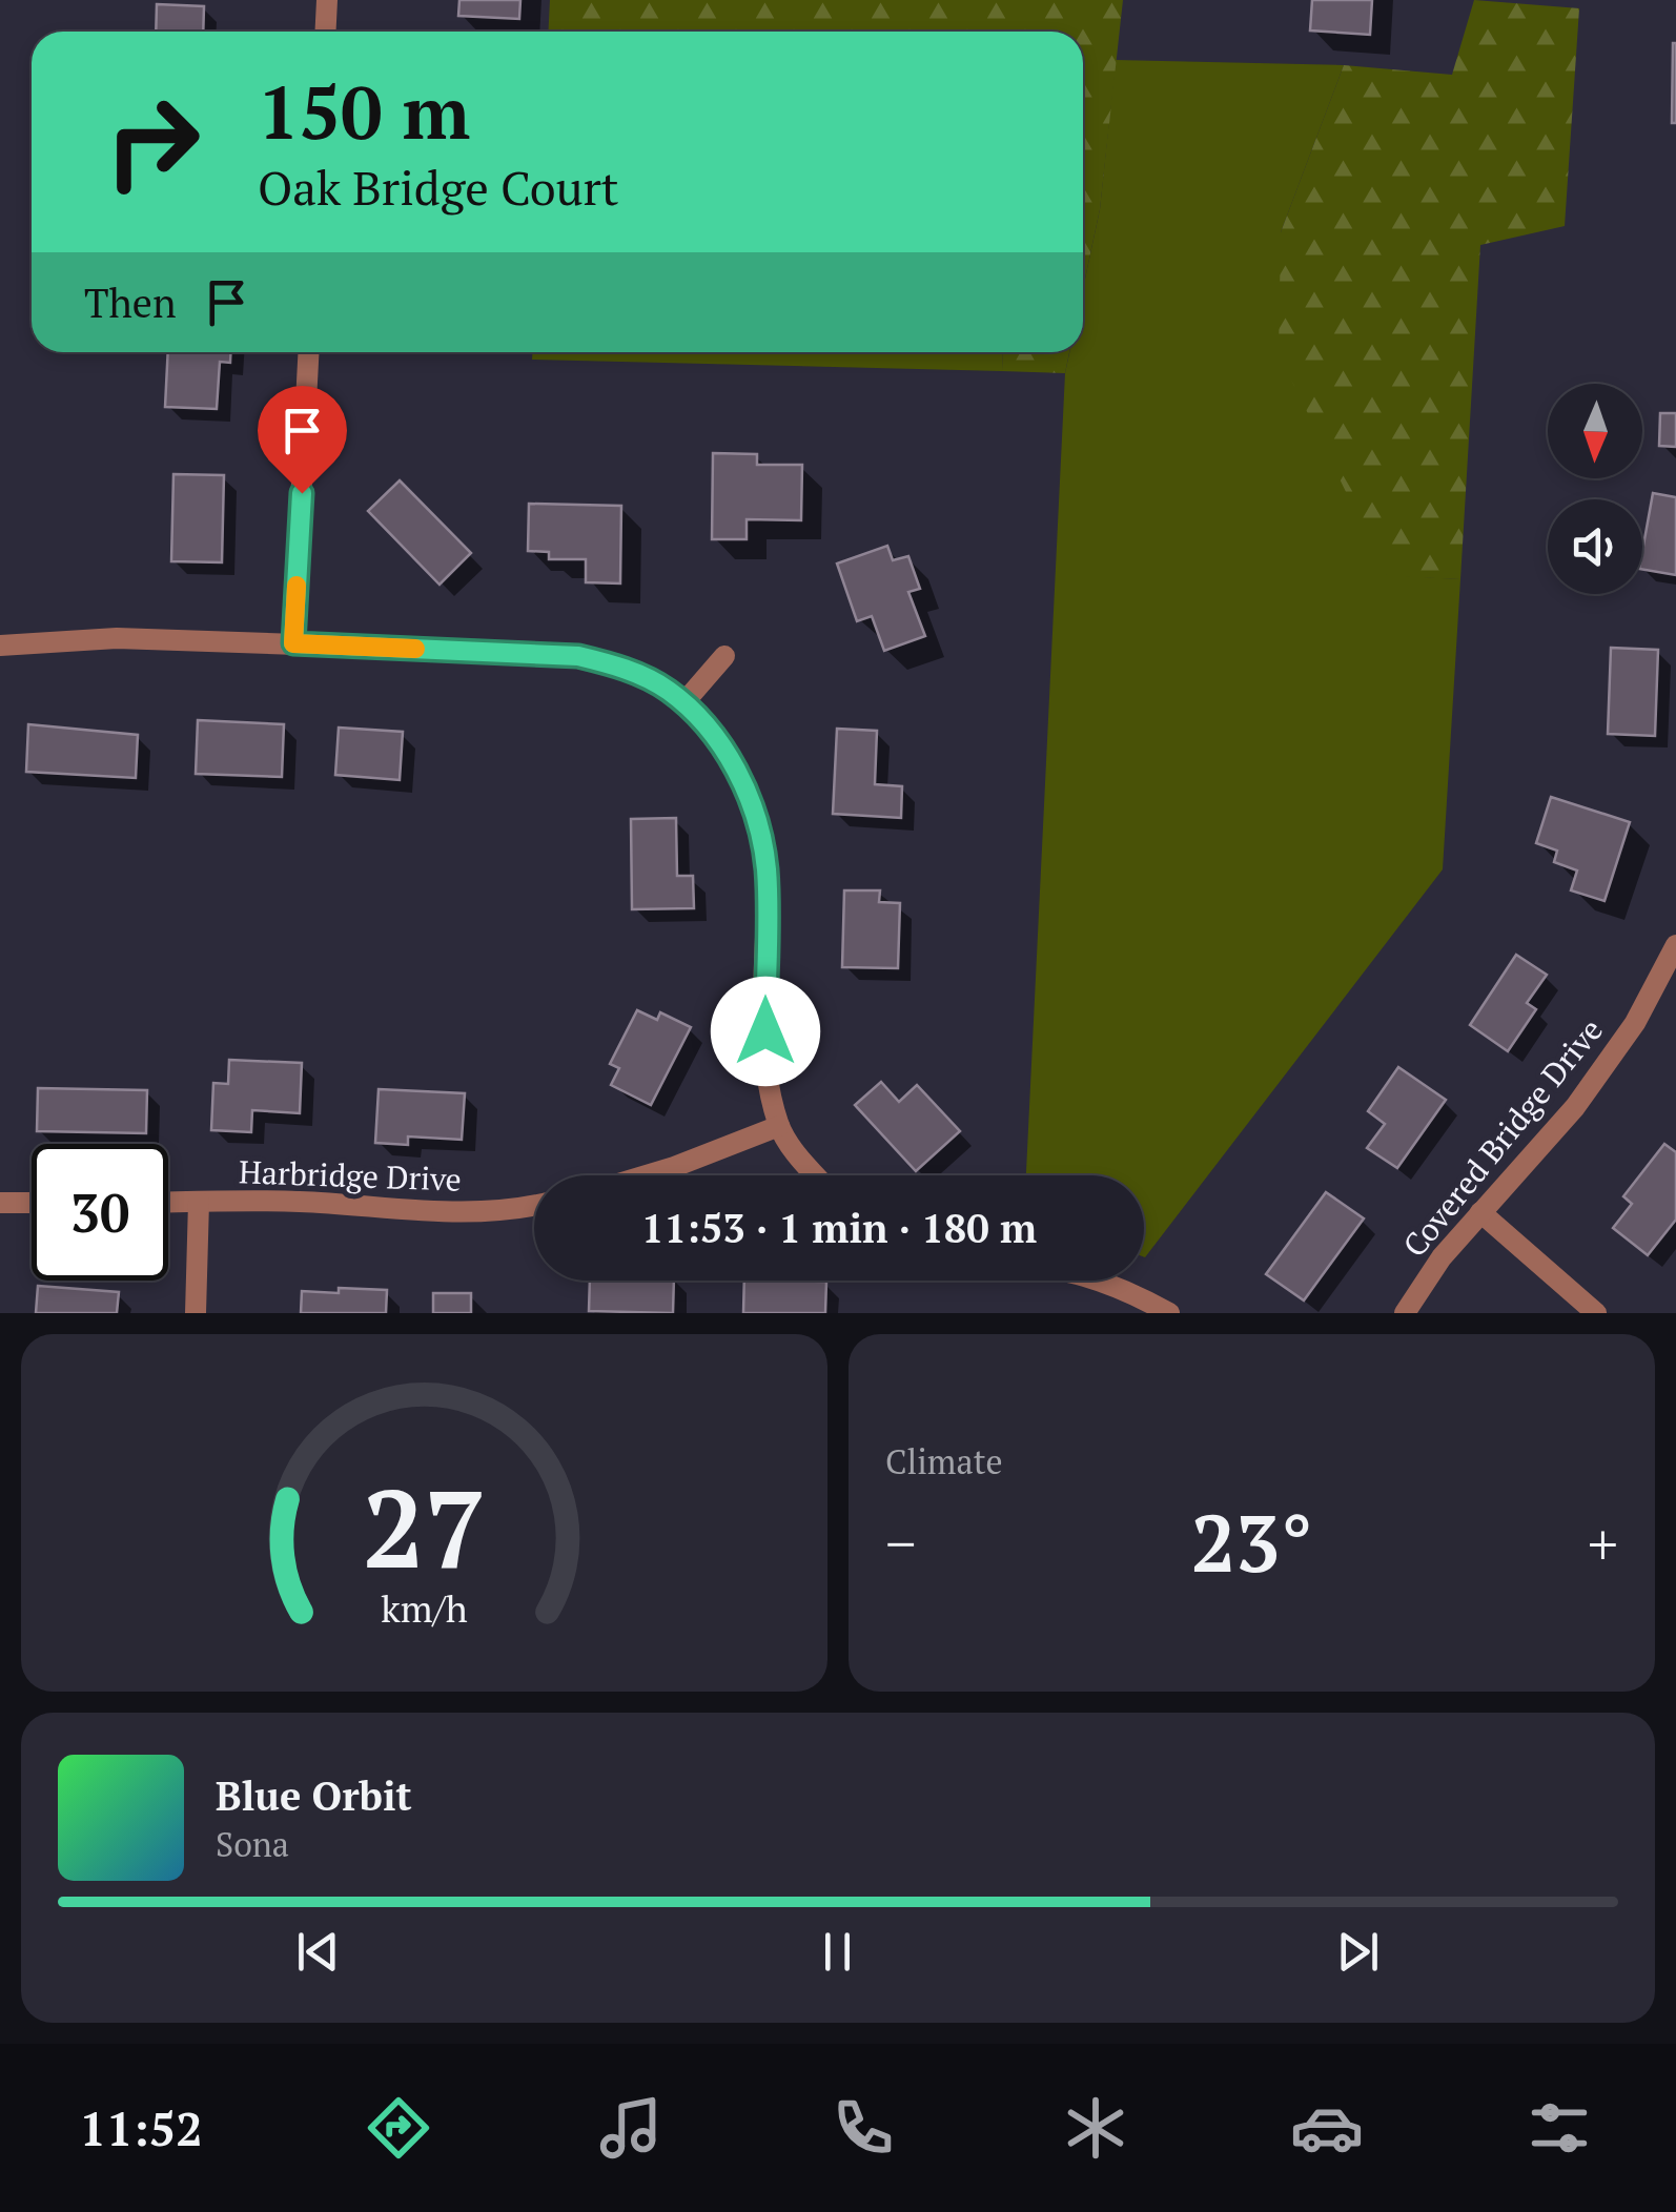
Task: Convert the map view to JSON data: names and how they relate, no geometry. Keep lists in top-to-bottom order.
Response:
{
  "streets": {
    "street": ["Covered Bridge Drive", "Harbridge Drive"]
  },
  "north": "bottom",
  "page": {
    "turn": ["150 m", "Oak Bridge Court"],
    "then": "Then",
    "limit": "30",
    "trip": "11:53 · 1 min · 180 m",
    "tile": "Climate",
    "heat": ["−", "23°", "+"],
    "song": ["Blue Orbit", "Sona"],
    "tabs": "11:52",
    "gauge": ["27", "km/h"]
  }
}
